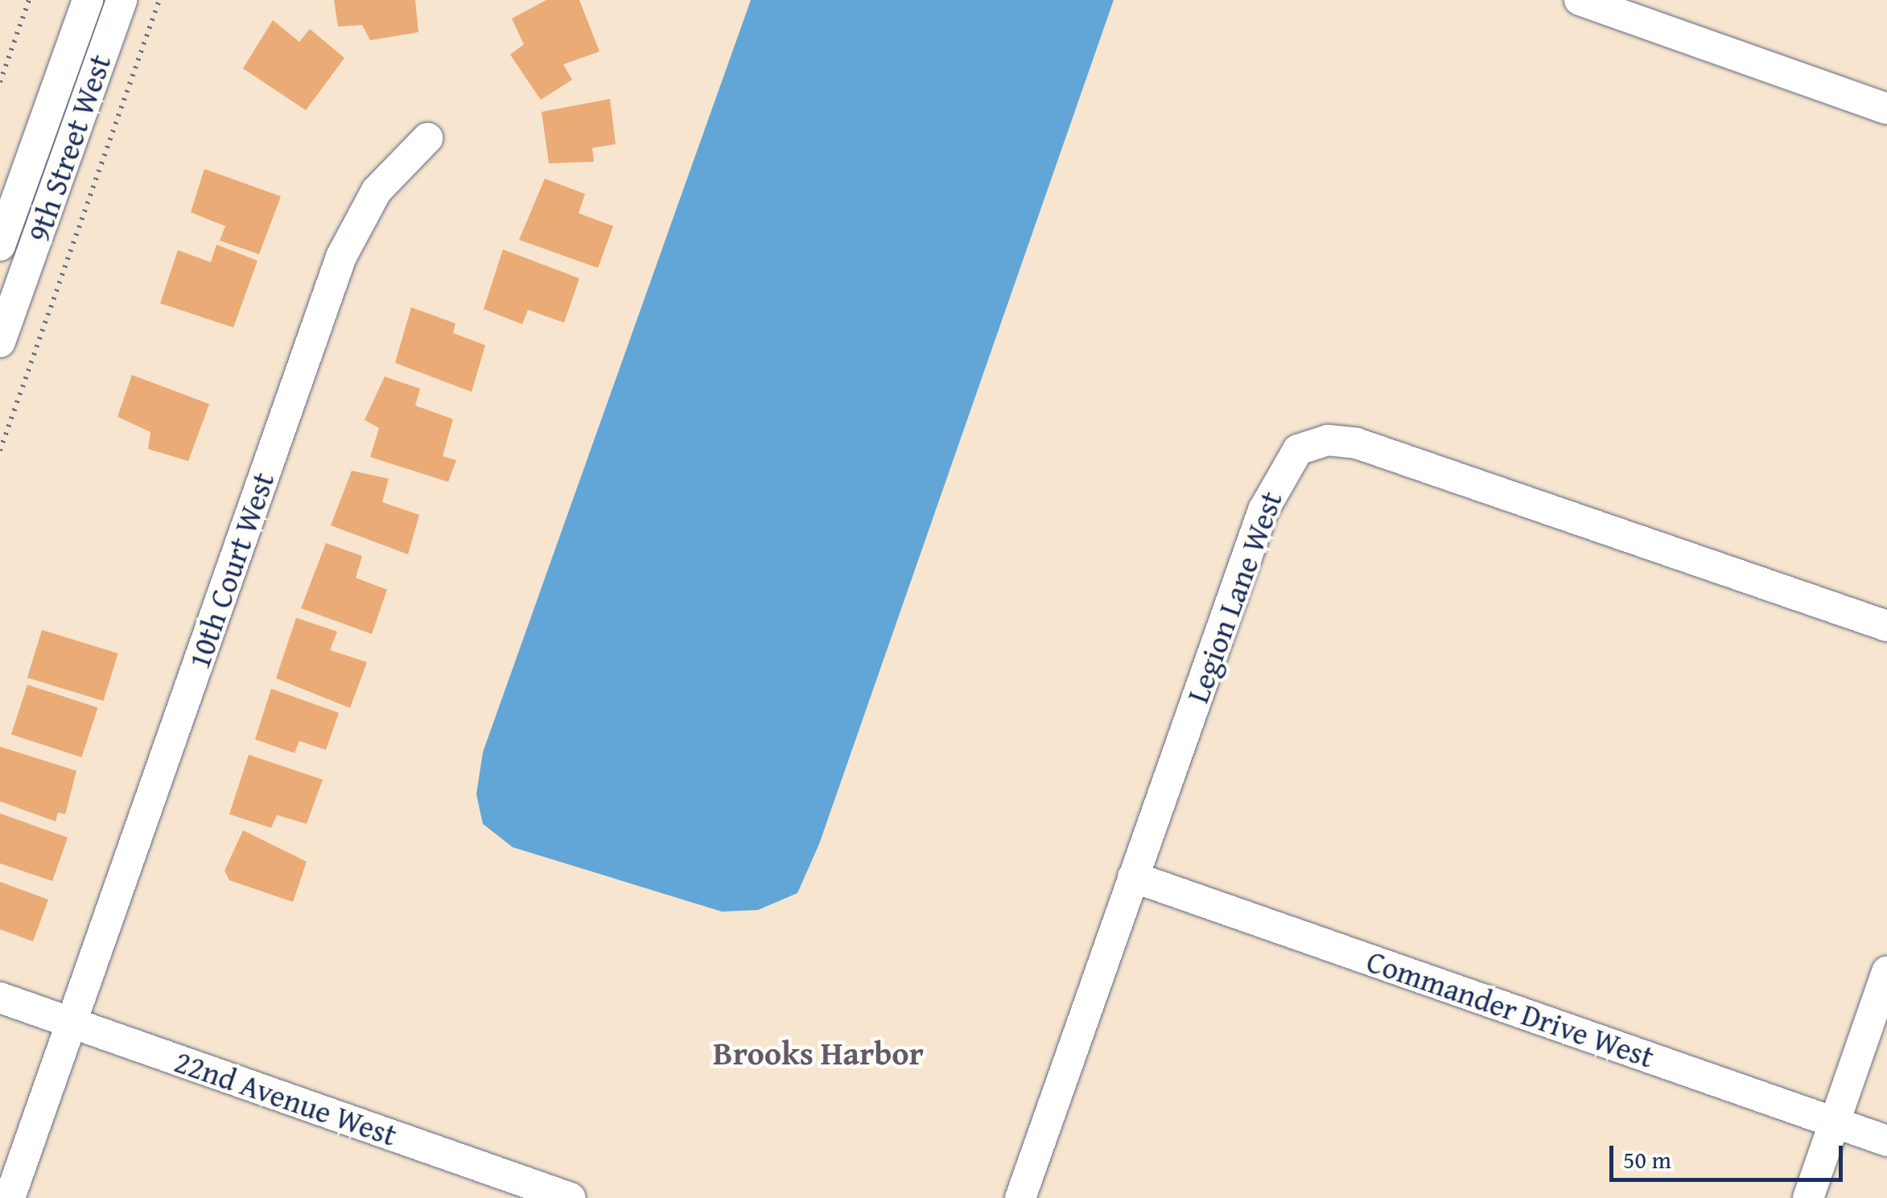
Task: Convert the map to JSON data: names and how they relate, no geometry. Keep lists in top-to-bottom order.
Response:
{
  "streets": {
    "street": [
      "9th Street West",
      "10th Court West",
      "Legion Lane West",
      "Commander Drive West",
      "22nd Avenue West"
    ]
  },
  "crossings": [
    ["10th Court West", "22nd Avenue West"],
    ["Legion Lane West", "Commander Drive West"]
  ],
  "districts": ["Brooks Harbor"],
  "scale_bar": "50 m"
}
